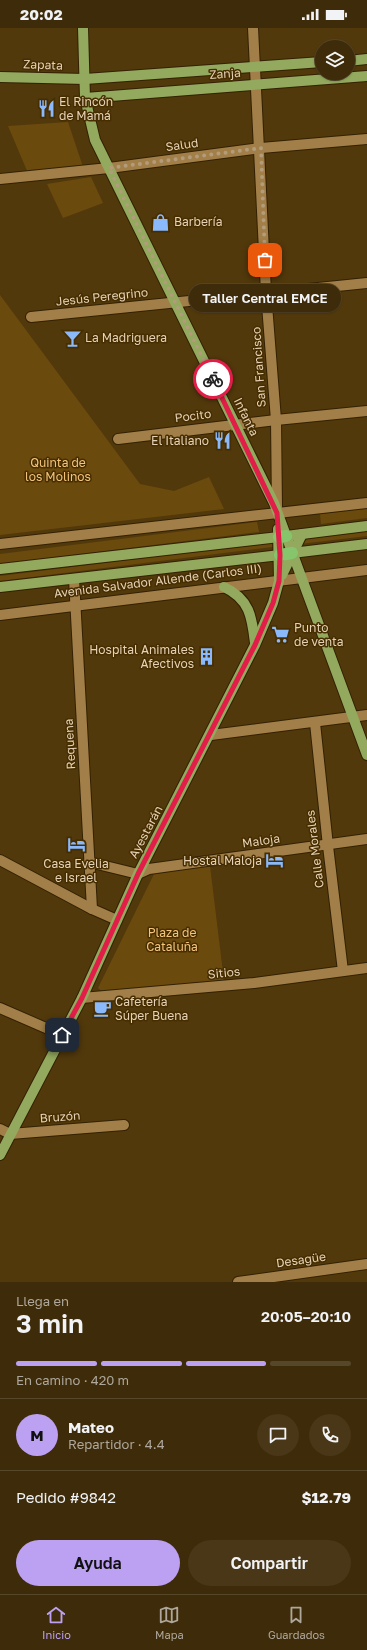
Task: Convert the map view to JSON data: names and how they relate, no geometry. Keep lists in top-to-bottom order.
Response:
{
  "streets": {
    "main road": [
      "Zapata",
      "Zanja",
      "Infanta",
      "Avenida Salvador Allende (Carlos III)",
      "Ayestarán"
    ],
    "street": [
      "Salud",
      "Jesús Peregrino",
      "San Francisco",
      "Pocito",
      "Requena",
      "Maloja",
      "Calle Morales",
      "Sitios",
      "Bruzón",
      "Desagüe"
    ]
  },
  "crossings": [
    ["Zapata", "Zanja"],
    ["Zapata", "Infanta"],
    ["Zanja", "San Francisco"],
    ["Zanja", "Infanta"],
    ["Salud", "San Francisco"],
    ["Salud", "Infanta"],
    ["Jesús Peregrino", "San Francisco"],
    ["Jesús Peregrino", "Infanta"],
    ["San Francisco", "Pocito"],
    ["San Francisco", "Infanta"],
    ["Pocito", "Infanta"],
    ["Infanta", "Avenida Salvador Allende (Carlos III)"],
    ["Infanta", "Ayestarán"],
    ["Avenida Salvador Allende (Carlos III)", "Requena"],
    ["Avenida Salvador Allende (Carlos III)", "Ayestarán"],
    ["Ayestarán", "Maloja"],
    ["Ayestarán", "Sitios"],
    ["Ayestarán", "Bruzón"],
    ["Maloja", "Calle Morales"],
    ["Calle Morales", "Sitios"]
  ],
  "parks": ["Quinta de los Molinos", "Plaza de Cataluña"],
  "places": {
    "restaurant": ["El Rincón de Mamá", "El Italiano"],
    "shop": ["Barbería"],
    "other": ["Taller Central EMCE"],
    "bar": ["La Madriguera"],
    "supermarket": ["Punto de venta"],
    "building": ["Hospital Animales Afectivos"],
    "hotel": ["Casa Evelia e Israel", "Hostal Maloja"],
    "cafe": ["Cafetería Súper Buena"]
  },
  "page": {
    "status": "20:02",
    "bubble": "Taller Central EMCE",
    "heading": ["3 min", "Llega en", "20:05–20:10"],
    "panel": [
      "Mateo",
      "Repartidor · 4.4",
      "Pedido #9842",
      "$12.79"
    ],
    "bar": "En camino · 420 m",
    "round": "M",
    "buttons": ["Ayuda", "Compartir"],
    "tabs": ["Inicio", "Mapa", "Guardados"]
  }
}
